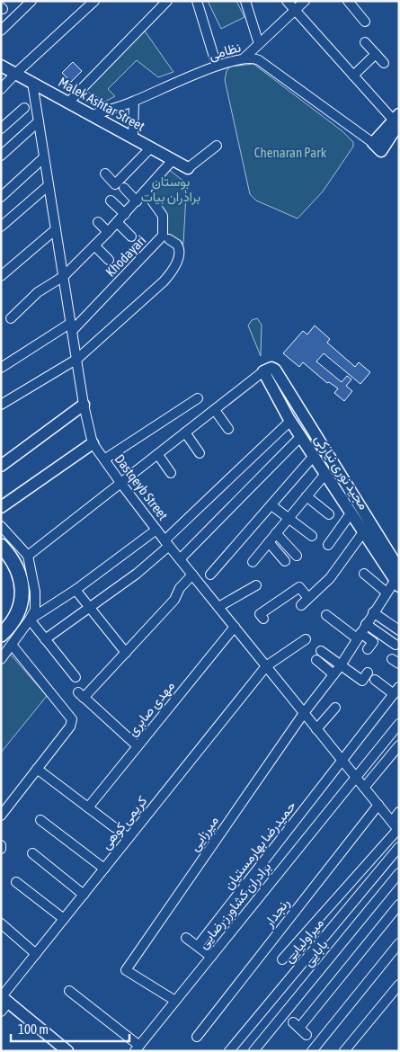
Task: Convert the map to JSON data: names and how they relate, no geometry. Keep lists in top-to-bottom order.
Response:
{
  "streets": {
    "main road": ["Malek Ashtar Street", "مجید نوری نیارکی"],
    "street": [
      "نظامی",
      "Khodayari",
      "Dastqeyb Street",
      "مهدی صابری",
      "کریمی کوهی",
      "میرزایی",
      "حمیدرضا بهارمستیان",
      "برادران کشاورز رضایی",
      "رنجدار",
      "میراولیایی",
      "بابایی"
    ]
  },
  "crossings": [
    ["نظامی", "Malek Ashtar Street"],
    ["Malek Ashtar Street", "Dastqeyb Street"],
    ["Khodayari", "Dastqeyb Street"],
    ["مجید نوری نیارکی", "میرزایی"],
    ["Dastqeyb Street", "مهدی صابری"],
    ["Dastqeyb Street", "کریمی کوهی"],
    ["Dastqeyb Street", "میرزایی"],
    ["Dastqeyb Street", "حمیدرضا بهارمستیان"],
    ["Dastqeyb Street", "برادران کشاورز رضایی"],
    ["Dastqeyb Street", "رنجدار"],
    ["میرزایی", "برادران کشاورز رضایی"]
  ],
  "parks": ["Chenaran Park", "بوستان برادران بیات"],
  "scale_bar": "100 m"
}
